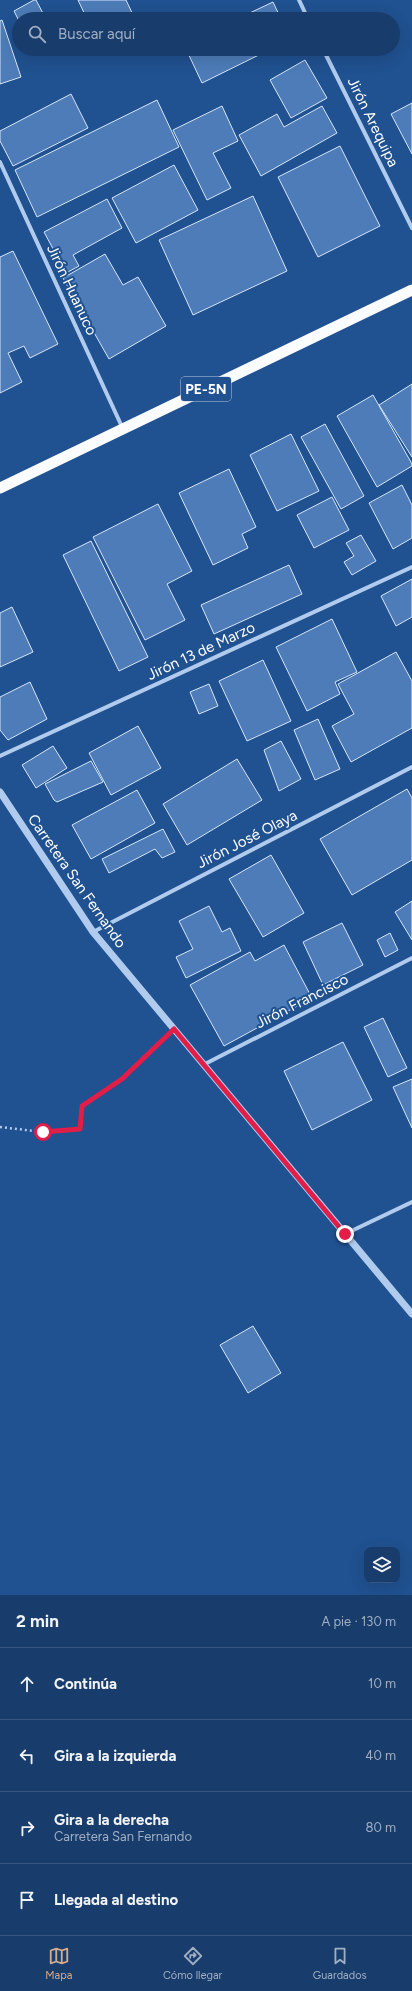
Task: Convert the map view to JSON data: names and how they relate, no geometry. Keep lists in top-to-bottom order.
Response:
{
  "streets": {
    "highway": ["PE-5N"],
    "street": [
      "Jirón Arequipa",
      "Jirón Huanuco",
      "Jirón 13 de Marzo",
      "Jirón José Olaya",
      "Carretera San Fernando",
      "Jirón Francisco"
    ]
  },
  "crossings": [
    ["Jirón Huanuco", "PE-5N"],
    ["Jirón José Olaya", "Carretera San Fernando"],
    ["Carretera San Fernando", "Jirón Francisco"]
  ],
  "page": {
    "search": "Buscar aquí",
    "heading": ["2 min", "A pie · 130 m"],
    "list": [
      ["Continúa", "10 m"],
      ["Gira a la izquierda", "40 m"],
      ["Gira a la derecha", "Carretera San Fernando", "80 m"],
      "Llegada al destino"
    ],
    "nav": ["Mapa", "Cómo llegar", "Guardados"]
  }
}
